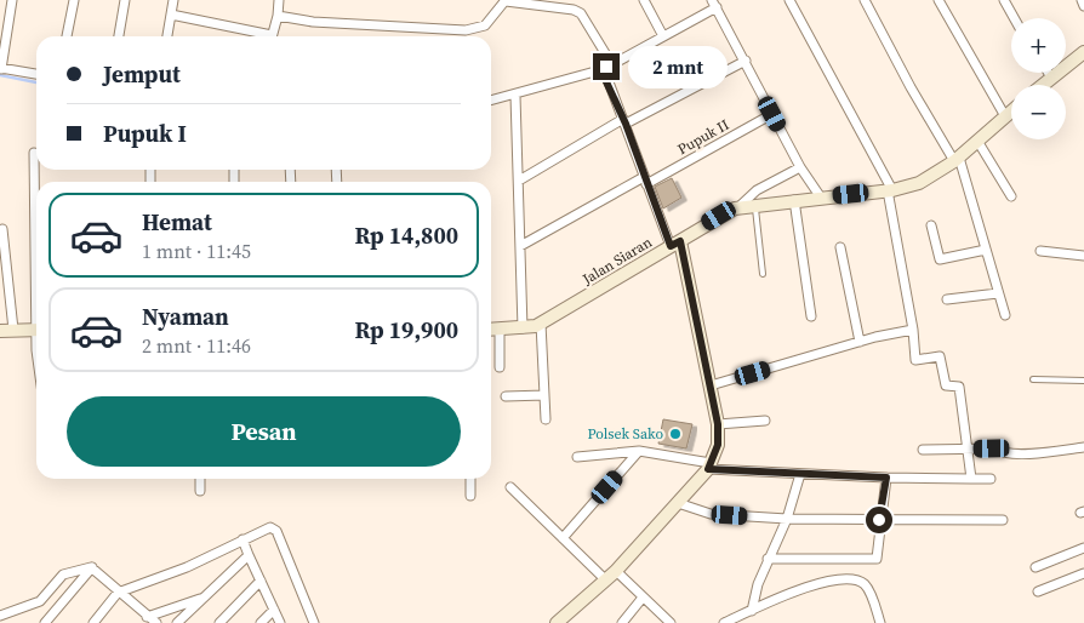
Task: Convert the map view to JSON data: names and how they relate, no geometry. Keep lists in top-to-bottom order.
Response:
{
  "streets": {
    "street": ["Pupuk II", "Jalan Siaran"]
  },
  "places": ["Polsek Sako"],
  "page": {
    "map_buttons": ["+", "−"],
    "banner": ["Jemput", "Pupuk I"],
    "bubble": "2 mnt",
    "list": [
      {
        "name": "Hemat",
        "note": "1 mnt · 11:45",
        "value": "Rp 14,800"
      },
      {
        "name": "Nyaman",
        "note": "2 mnt · 11:46",
        "value": "Rp 19,900"
      }
    ],
    "buttons": "Pesan"
  }
}
